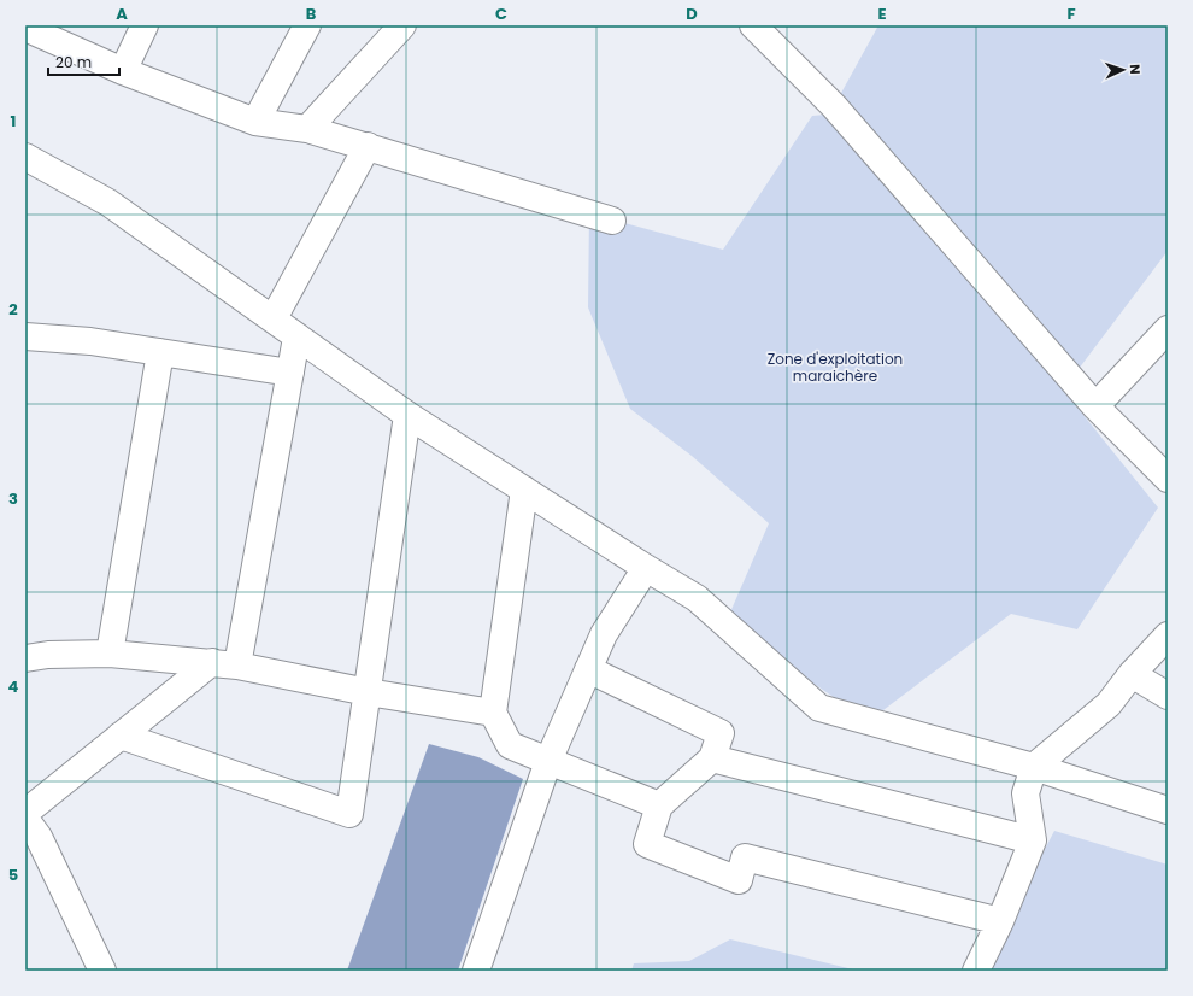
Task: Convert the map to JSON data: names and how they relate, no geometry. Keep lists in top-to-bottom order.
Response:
{
  "parks": ["Zone d'exploitation maraichère"],
  "scale_bar": "20 m",
  "north": "right",
  "grid": {
    "columns": [
      "A",
      "B",
      "C",
      "D",
      "E",
      "F"
    ],
    "rows": [
      "1",
      "2",
      "3",
      "4",
      "5"
    ]
  }
}
